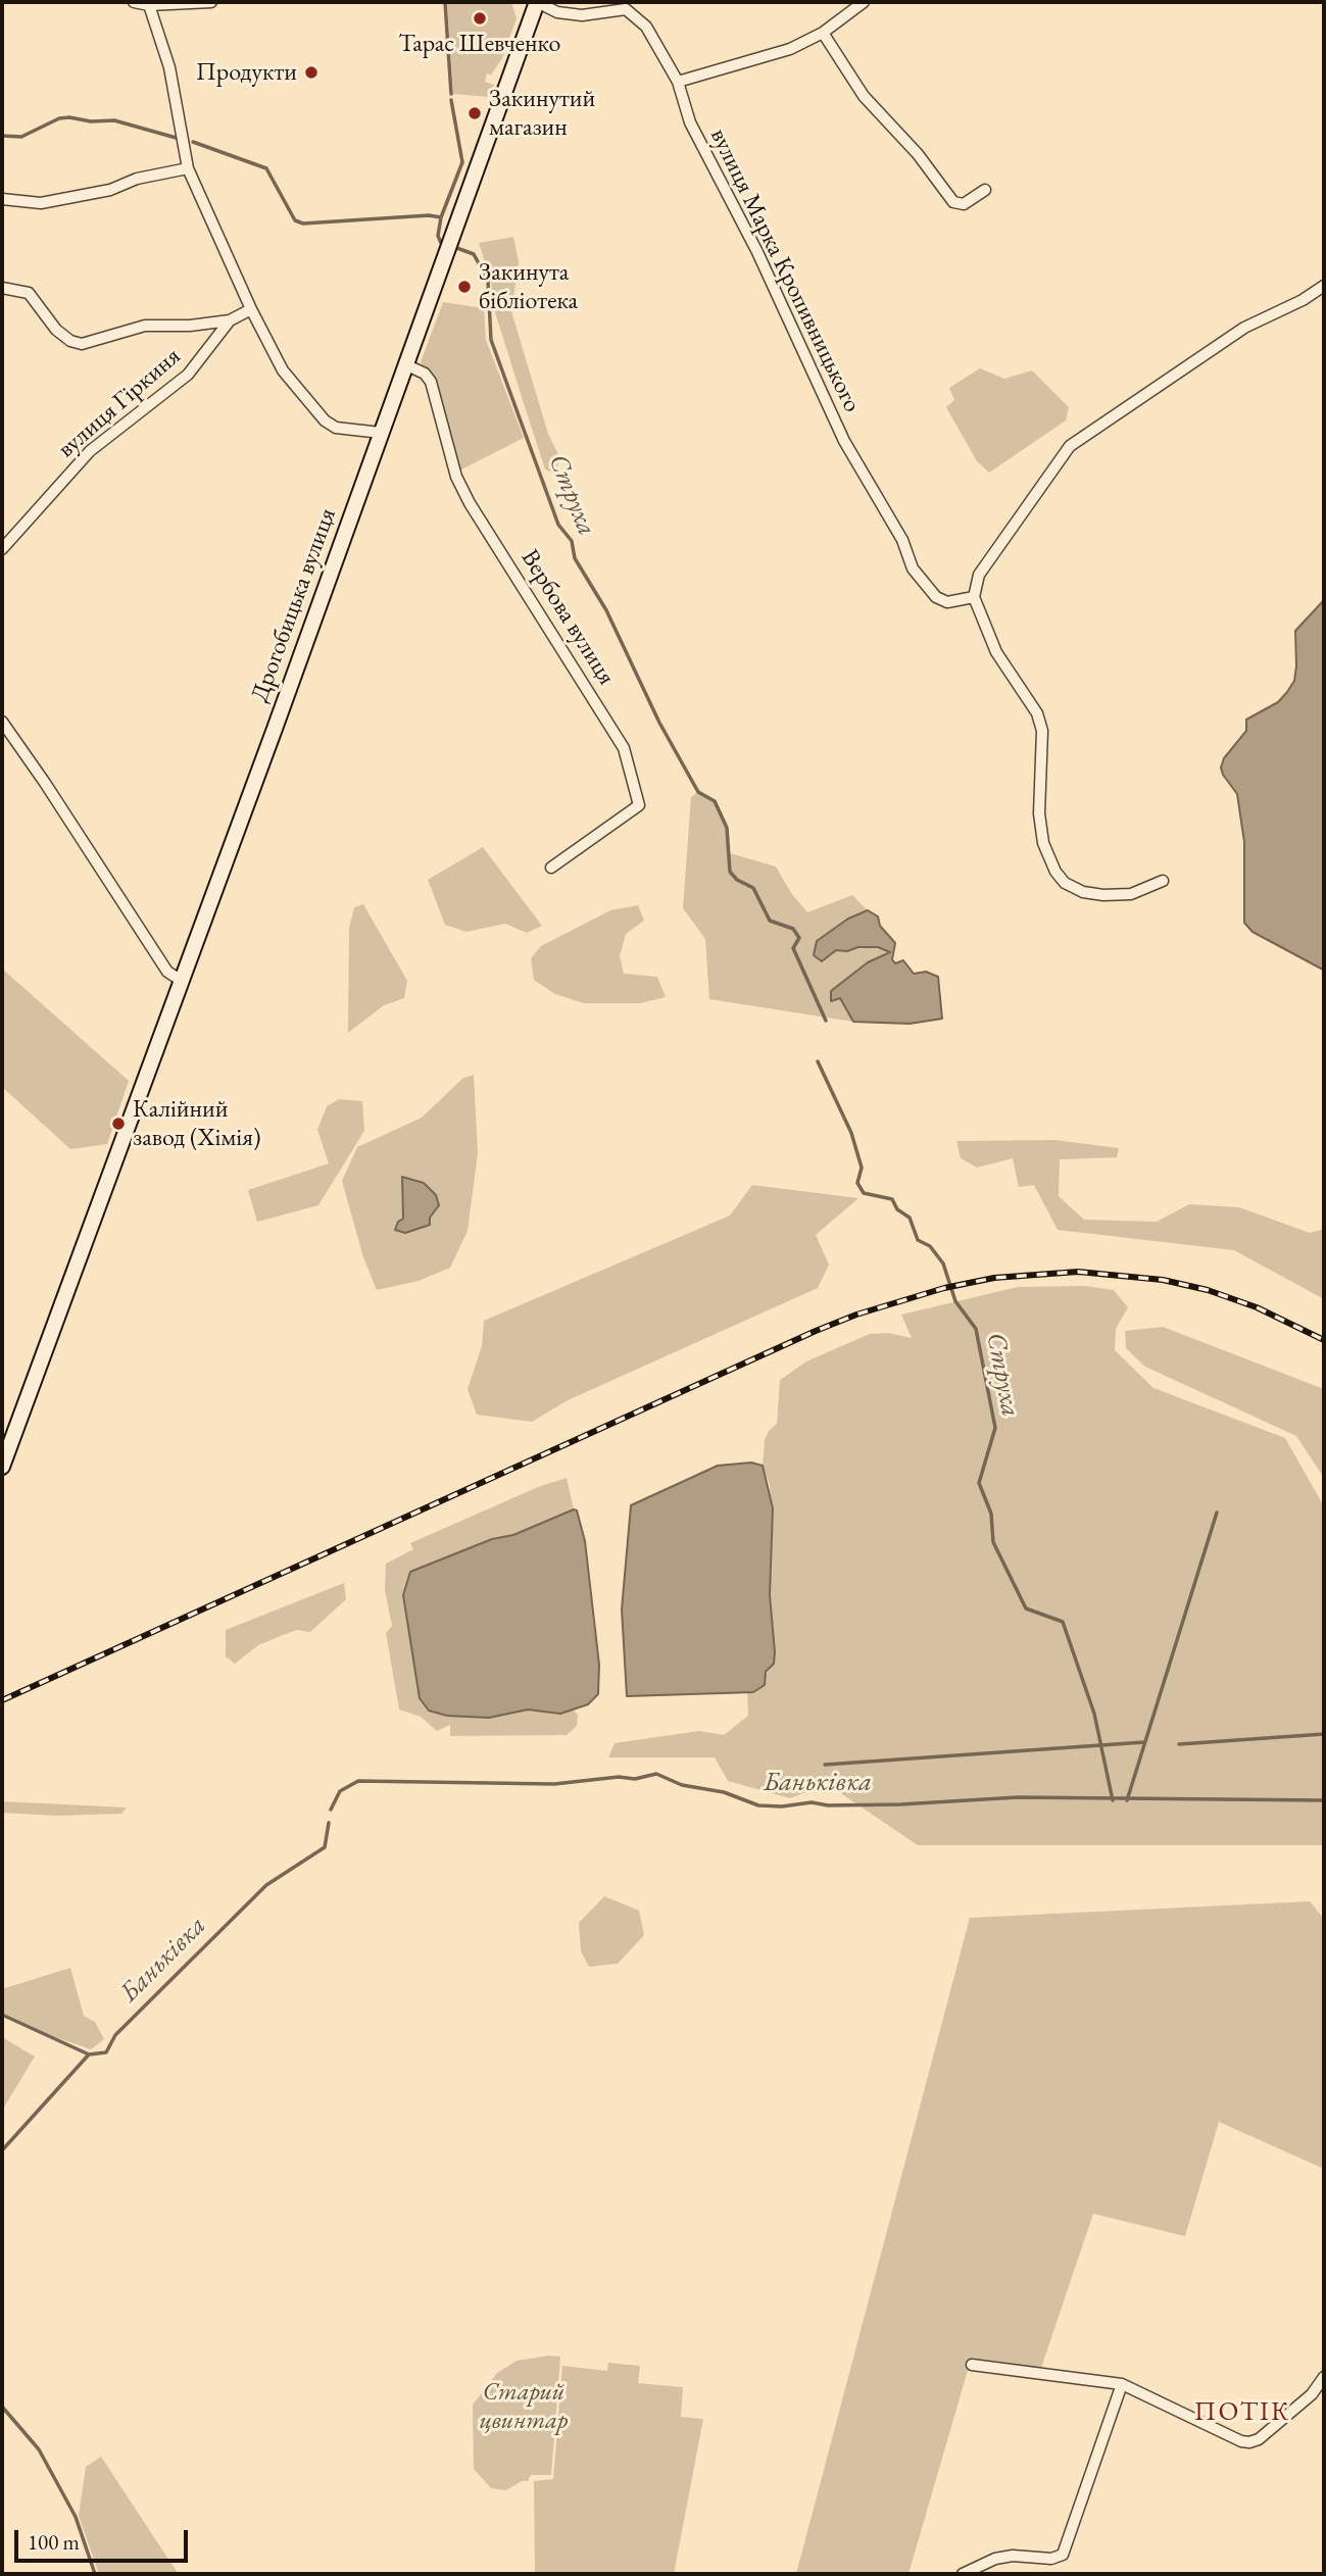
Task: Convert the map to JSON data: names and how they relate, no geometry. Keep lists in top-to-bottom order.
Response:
{
  "streets": {
    "street": [
      "вулиця Марка Кропивницького",
      "вулиця Гіркиня",
      "Дрогобицька вулиця",
      "Вербова вулиця"
    ]
  },
  "crossings": [
    ["вулиця Марка Кропивницького", "Дрогобицька вулиця"],
    ["Дрогобицька вулиця", "Вербова вулиця"]
  ],
  "districts": ["ПОТІК"],
  "water": ["Струха", "Баньківка"],
  "parks": ["Старий цвинтар"],
  "places": [
    "Тарас Шевченко",
    "Продукти",
    "Закинутий магазин",
    "Закинута бібліотека",
    "Калійний завод (Хімія)"
  ],
  "scale_bar": "100 m"
}
